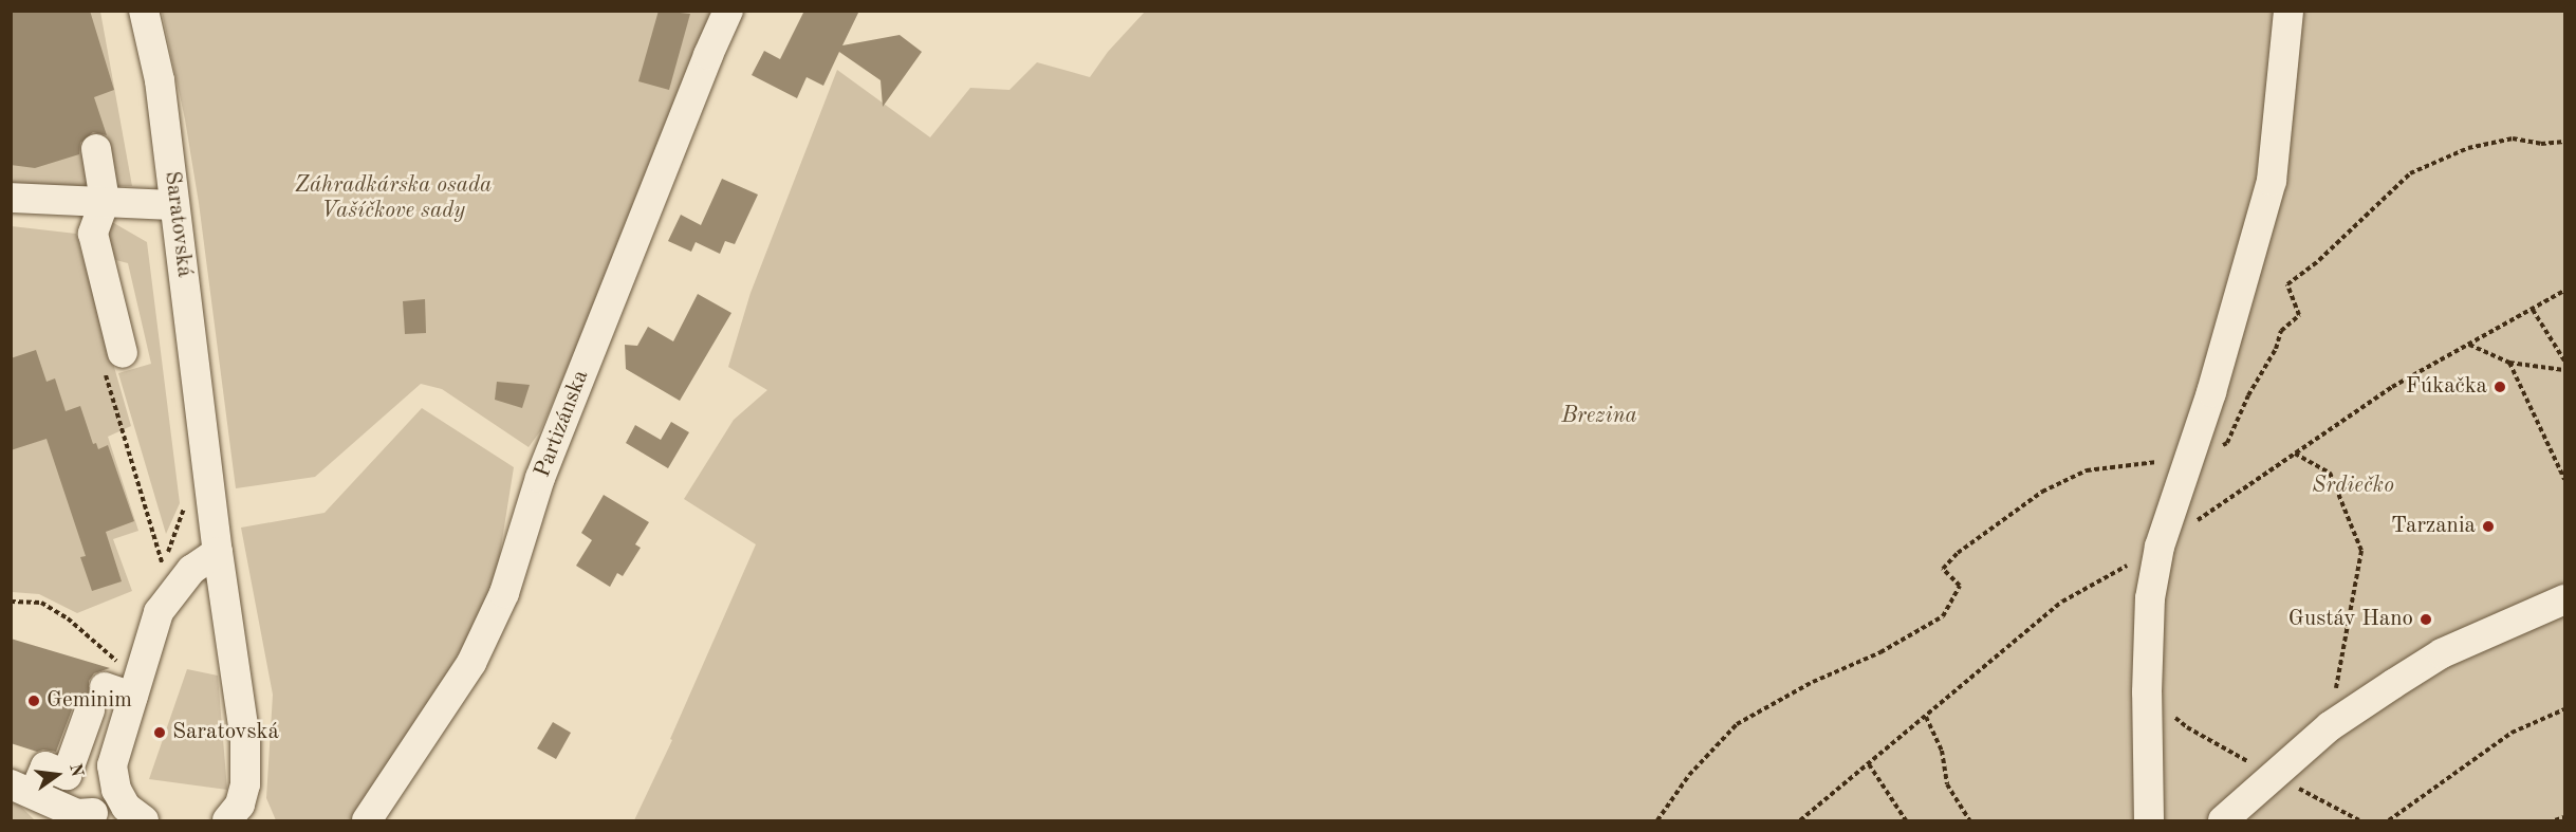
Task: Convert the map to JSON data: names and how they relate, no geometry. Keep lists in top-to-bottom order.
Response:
{
  "streets": {
    "street": ["Saratovská", "Partizánska"]
  },
  "parks": ["Záhradkárska osada Vašíčkove sady", "Brezina", "Srdiečko"],
  "places": [
    "Fúkačka",
    "Tarzania",
    "Gustáv Hano",
    "Geminim",
    "Saratovská"
  ],
  "north": "right"
}
